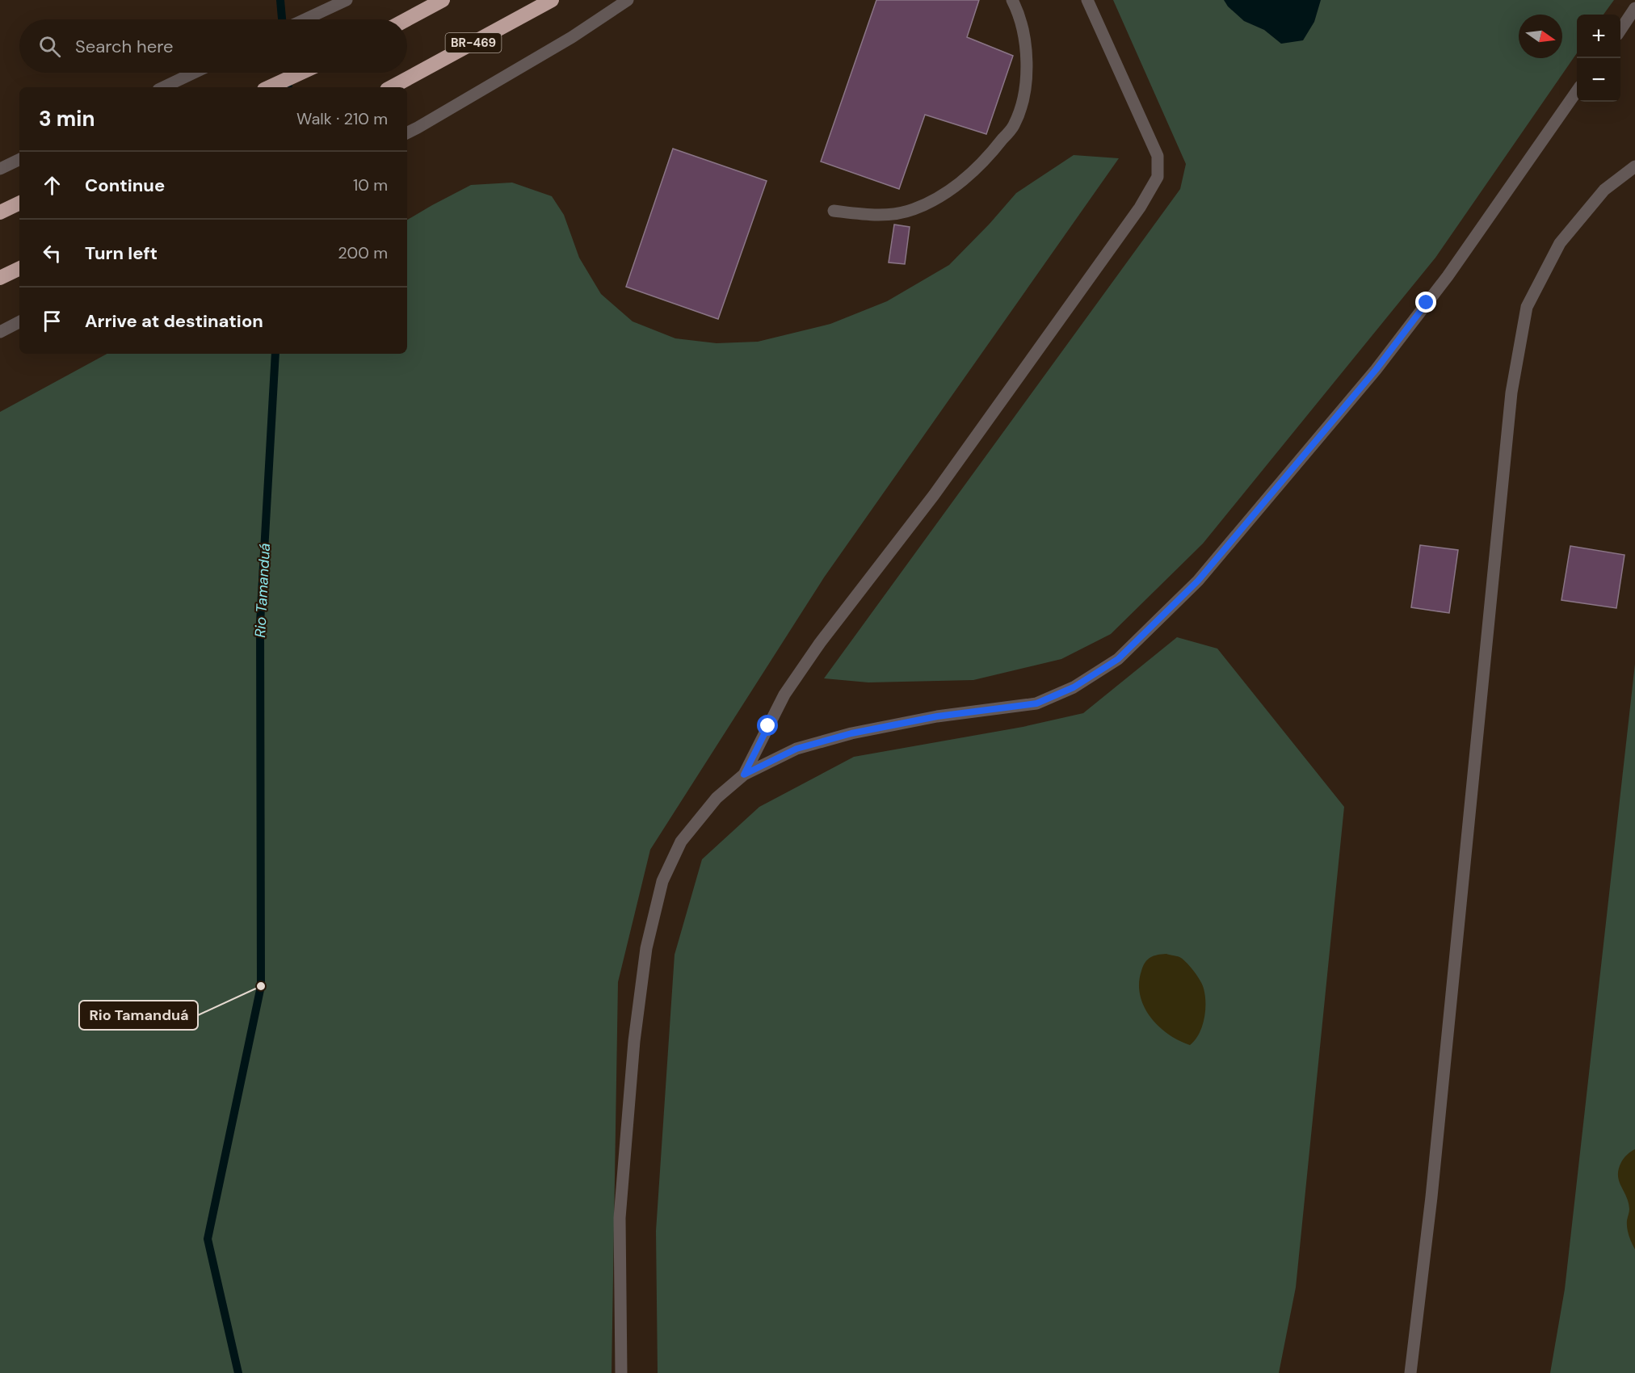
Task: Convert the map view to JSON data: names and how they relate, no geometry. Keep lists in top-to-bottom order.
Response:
{
  "streets": {
    "highway": ["BR-469"]
  },
  "water": ["Rio Tamanduá"],
  "places": ["Rio Tamanduá"],
  "north": "right",
  "page": {
    "map_buttons": ["+", "−"],
    "search": "Search here",
    "heading": ["3 min", "Walk · 210 m"],
    "list": [
      ["Continue", "10 m"],
      ["Turn left", "200 m"],
      "Arrive at destination"
    ]
  }
}
